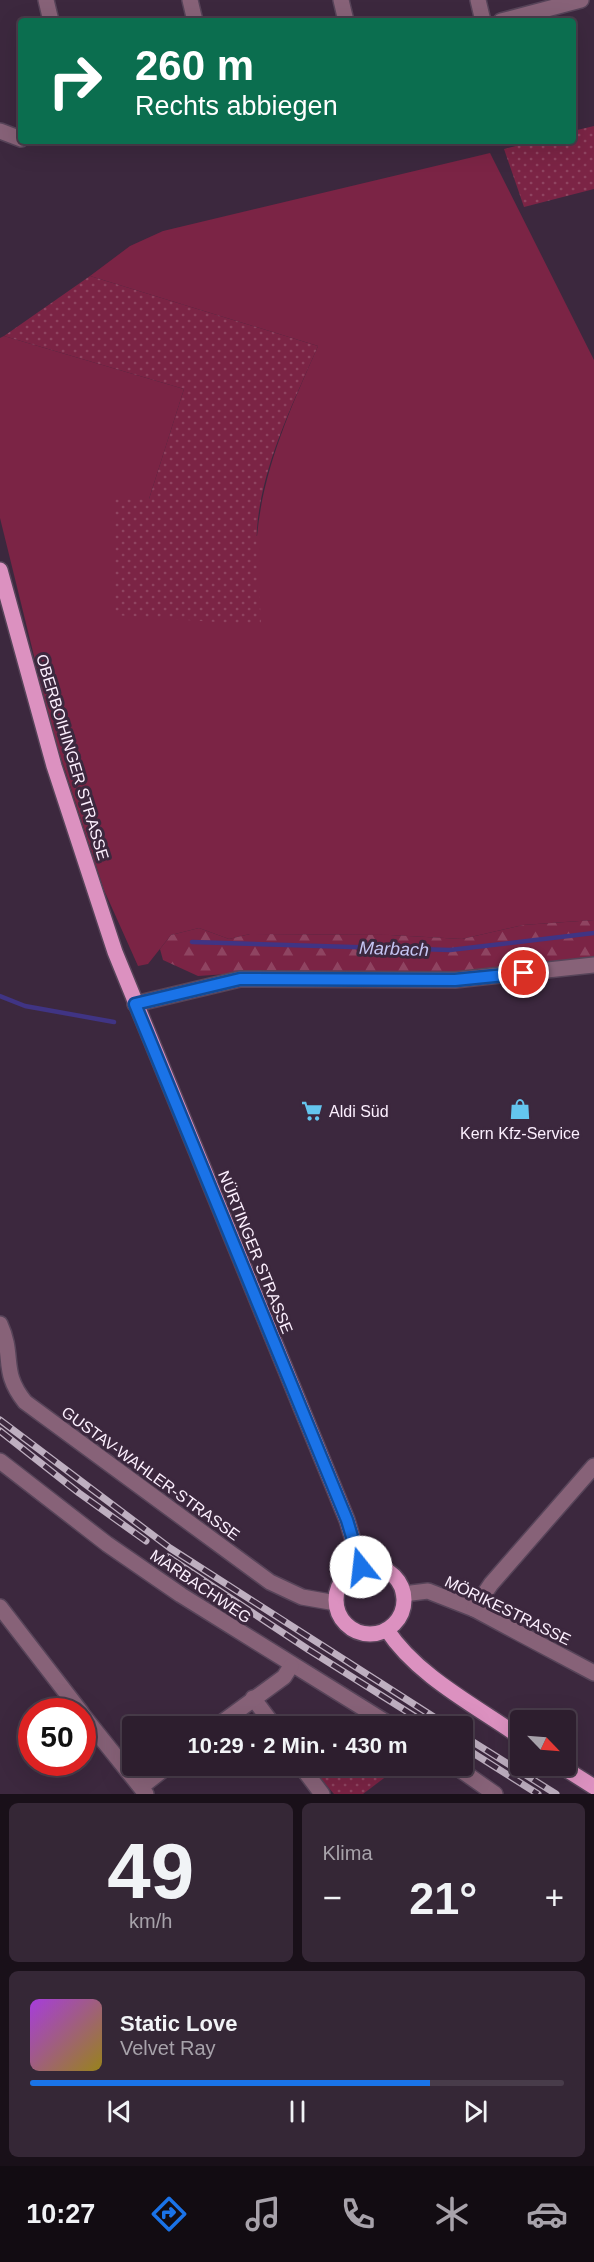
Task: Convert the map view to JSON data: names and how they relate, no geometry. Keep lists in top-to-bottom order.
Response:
{
  "streets": {
    "main road": ["OBERBOIHINGER STRASSE", "NÜRTINGER STRASSE"],
    "street": ["GUSTAV-WAHLER-STRASSE", "MARBACHWEG", "MÖRIKESTRASSE"]
  },
  "crossings": [
    ["OBERBOIHINGER STRASSE", "NÜRTINGER STRASSE"],
    ["NÜRTINGER STRASSE", "GUSTAV-WAHLER-STRASSE"],
    ["NÜRTINGER STRASSE", "MÖRIKESTRASSE"],
    ["GUSTAV-WAHLER-STRASSE", "MÖRIKESTRASSE"]
  ],
  "water": ["Marbach"],
  "places": {
    "shop": ["Kern Kfz-Service"],
    "supermarket": ["Aldi Süd"]
  },
  "north": "bottom right",
  "page": {
    "turn": ["260 m", "Rechts abbiegen"],
    "limit": "50",
    "trip": "10:29 · 2 Min. · 430 m",
    "tile": [
      ["49", "km/h"],
      "Klima"
    ],
    "heat": ["−", "21°", "+"],
    "song": ["Static Love", "Velvet Ray"],
    "tabs": "10:27"
  }
}
